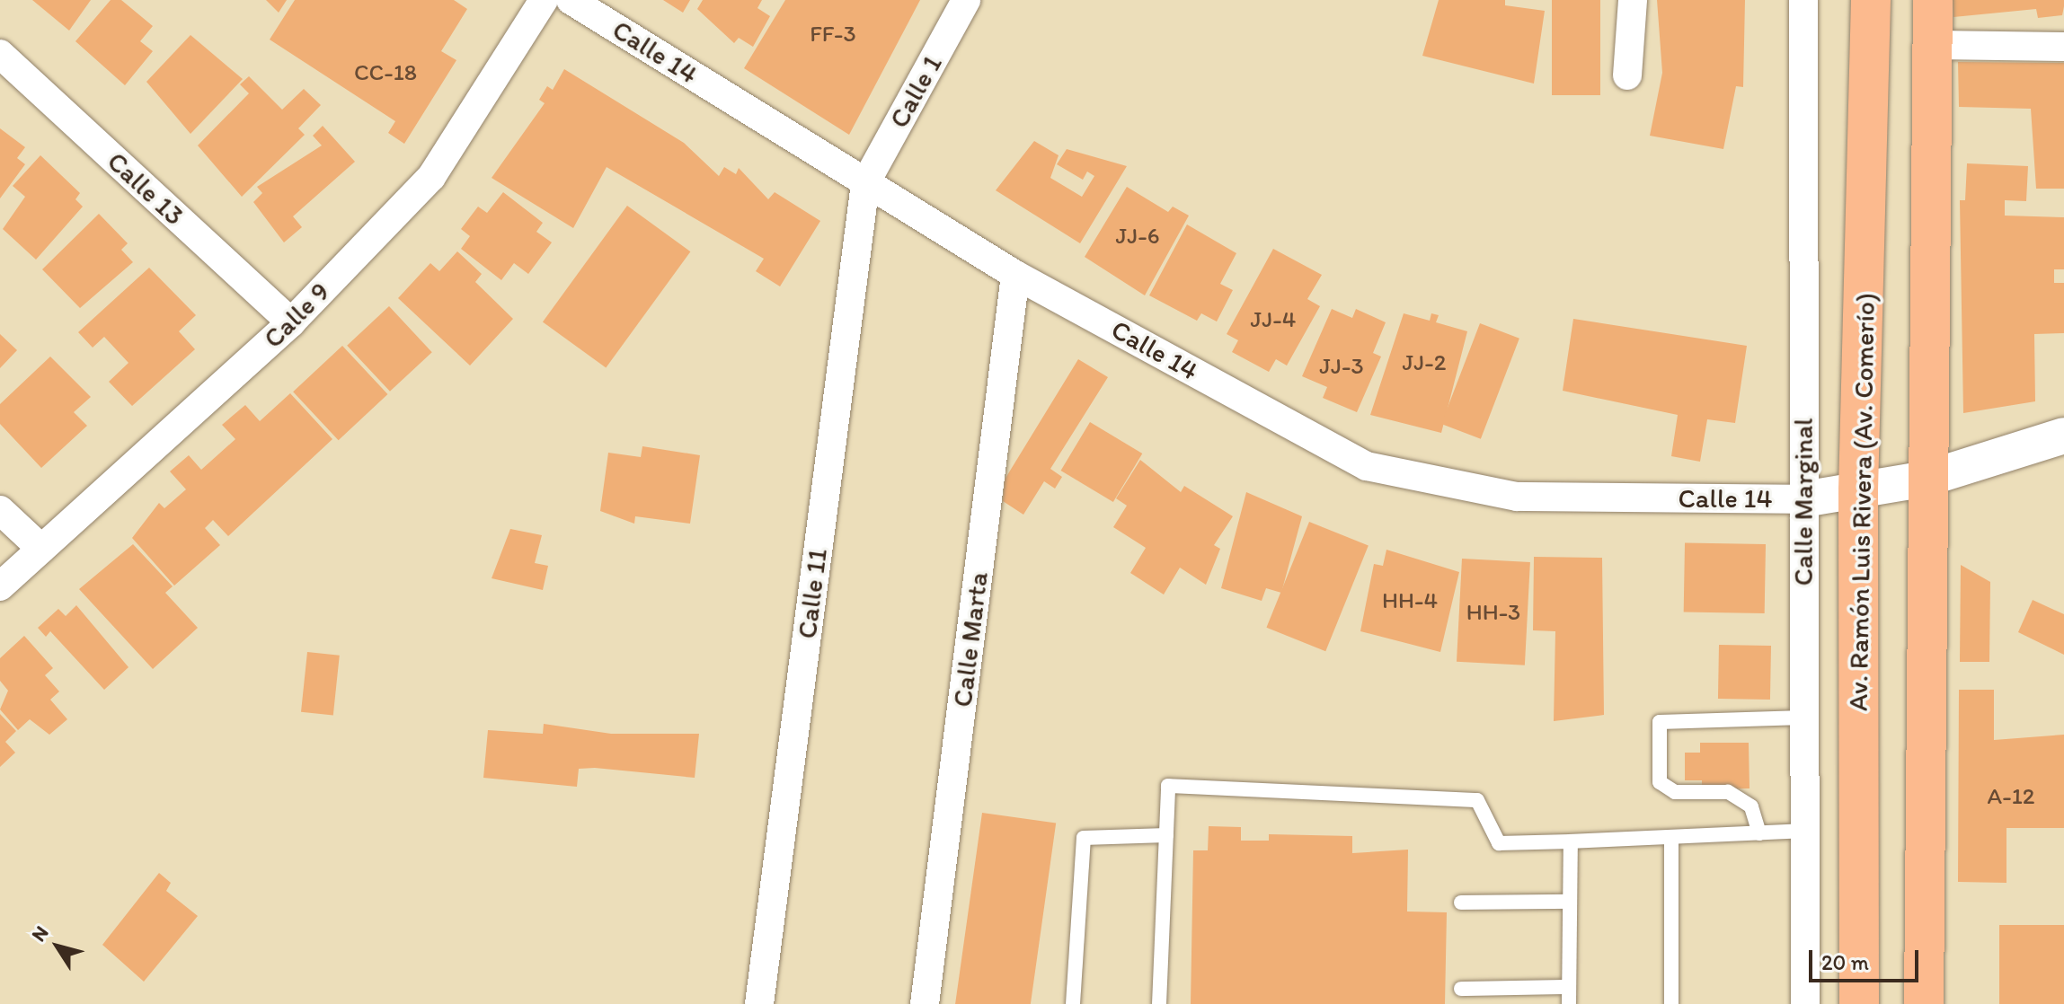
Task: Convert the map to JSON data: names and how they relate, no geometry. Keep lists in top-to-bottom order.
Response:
{
  "streets": {
    "main road": ["Av. Ramón Luis Rivera (Av. Comerío)"],
    "street": [
      "Calle 14",
      "Calle 1",
      "Calle 13",
      "Calle 9",
      "Calle Marginal",
      "Calle 11",
      "Calle Marta"
    ]
  },
  "crossings": [
    ["Calle 14", "Calle 1"],
    ["Calle 14", "Calle Marginal"],
    ["Calle 14", "Calle 11"],
    ["Calle 14", "Calle Marta"],
    ["Calle 1", "Calle 11"],
    ["Calle 13", "Calle 9"]
  ],
  "house_numbers": [
    "FF-3",
    "CC-18",
    "JJ-6",
    "JJ-4",
    "JJ-2",
    "JJ-3",
    "HH-4",
    "HH-3",
    "A-12"
  ],
  "scale_bar": "20 m",
  "north": "top left"
}
